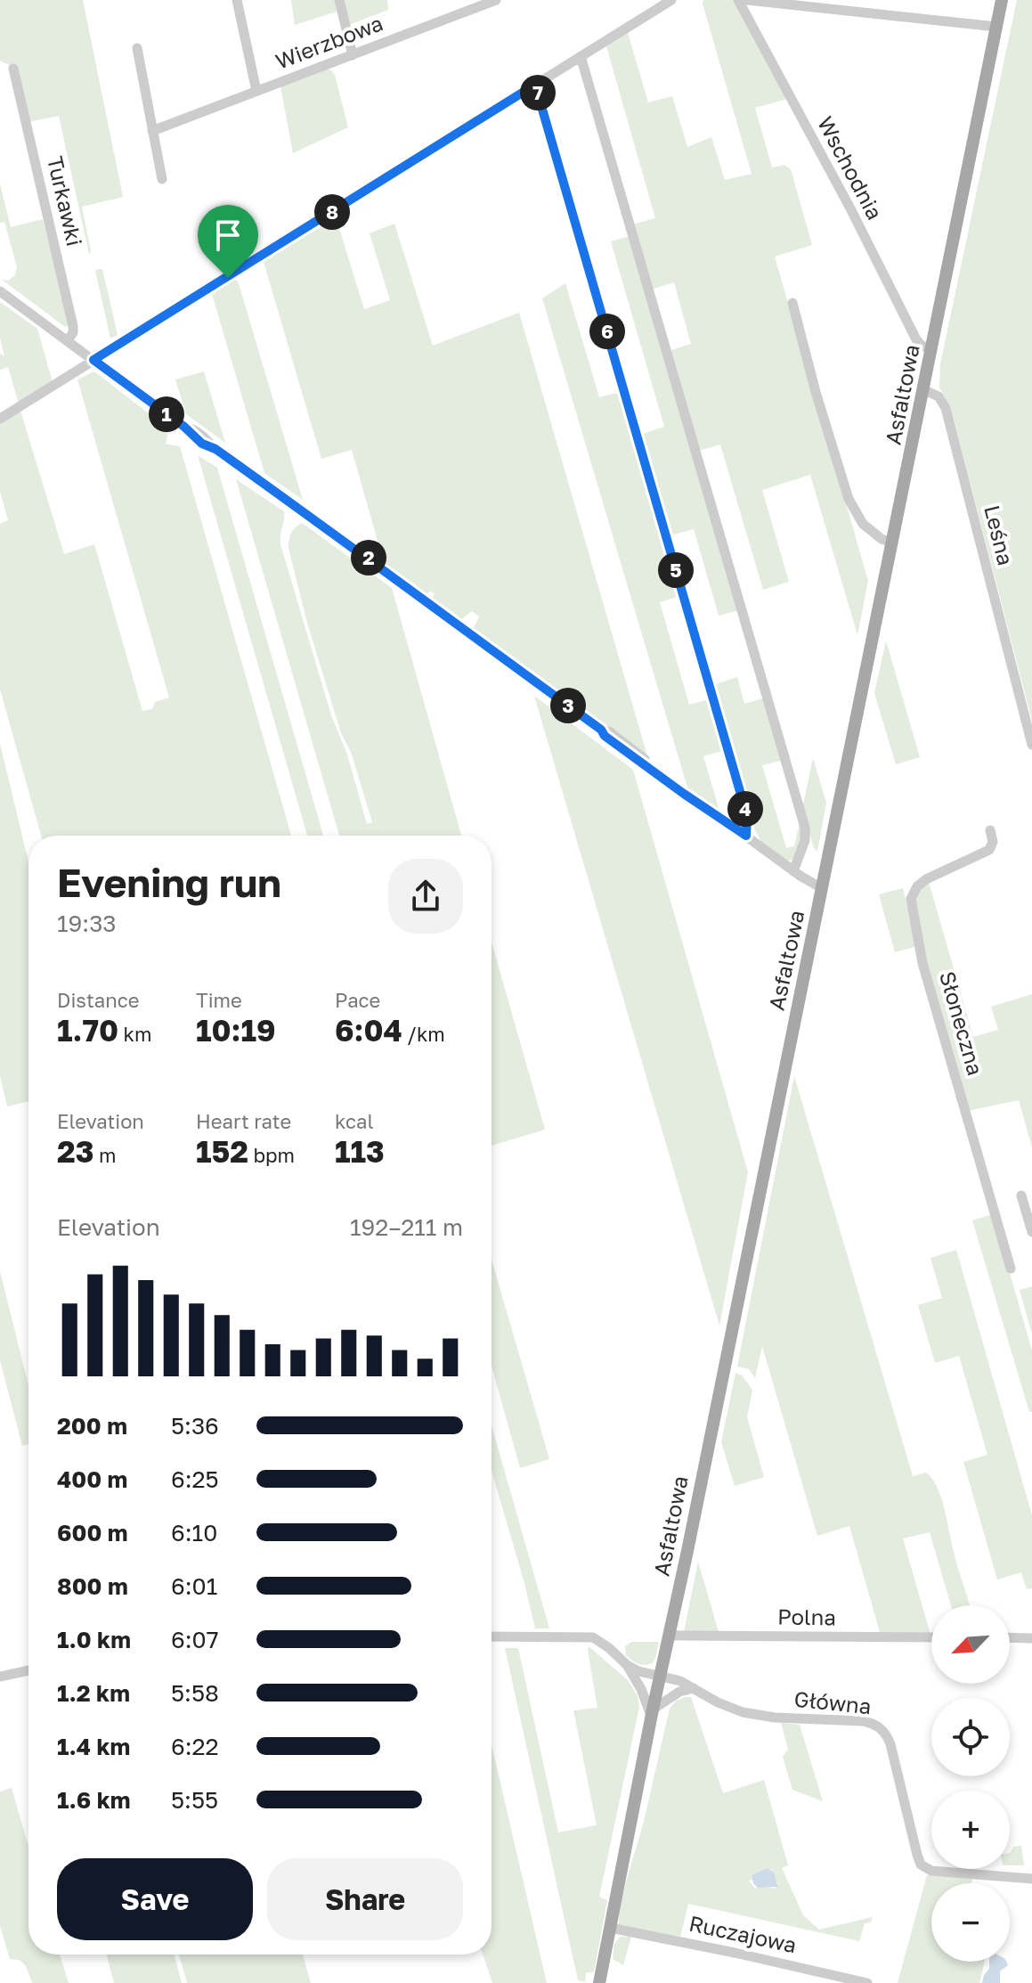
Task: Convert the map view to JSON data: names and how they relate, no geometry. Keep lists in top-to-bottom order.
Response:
{
  "streets": {
    "main road": ["Asfaltowa"],
    "street": [
      "Wierzbowa",
      "Wschodnia",
      "Turkawki",
      "Leśna",
      "Słoneczna",
      "Polna",
      "Główna",
      "Ruczajowa"
    ]
  },
  "crossings": [
    ["Wschodnia", "Asfaltowa"],
    ["Asfaltowa", "Leśna"],
    ["Asfaltowa", "Polna"],
    ["Asfaltowa", "Główna"],
    ["Asfaltowa", "Ruczajowa"]
  ],
  "north": "bottom left",
  "page": {
    "pins": [
      "7",
      "8",
      "6",
      "1",
      "2",
      "5",
      "3",
      "4"
    ],
    "heading": ["Evening run", "19:33"],
    "stats": [
      ["Distance", "1.70 km"],
      ["Time", "10:19"],
      ["Pace", "6:04 /km"],
      ["Elevation", "23 m"],
      ["Heart rate", "152 bpm"],
      ["kcal", "113"]
    ],
    "chart": ["Elevation", "192–211 m"],
    "list": [
      {
        "name": "200 m",
        "note": "5:36"
      },
      {
        "name": "400 m",
        "note": "6:25"
      },
      {
        "name": "600 m",
        "note": "6:10"
      },
      {
        "name": "800 m",
        "note": "6:01"
      },
      {
        "name": "1.0 km",
        "note": "6:07"
      },
      {
        "name": "1.2 km",
        "note": "5:58"
      },
      {
        "name": "1.4 km",
        "note": "6:22"
      },
      {
        "name": "1.6 km",
        "note": "5:55"
      }
    ],
    "map_buttons": ["+", "−"],
    "buttons": ["Save", "Share"]
  }
}
